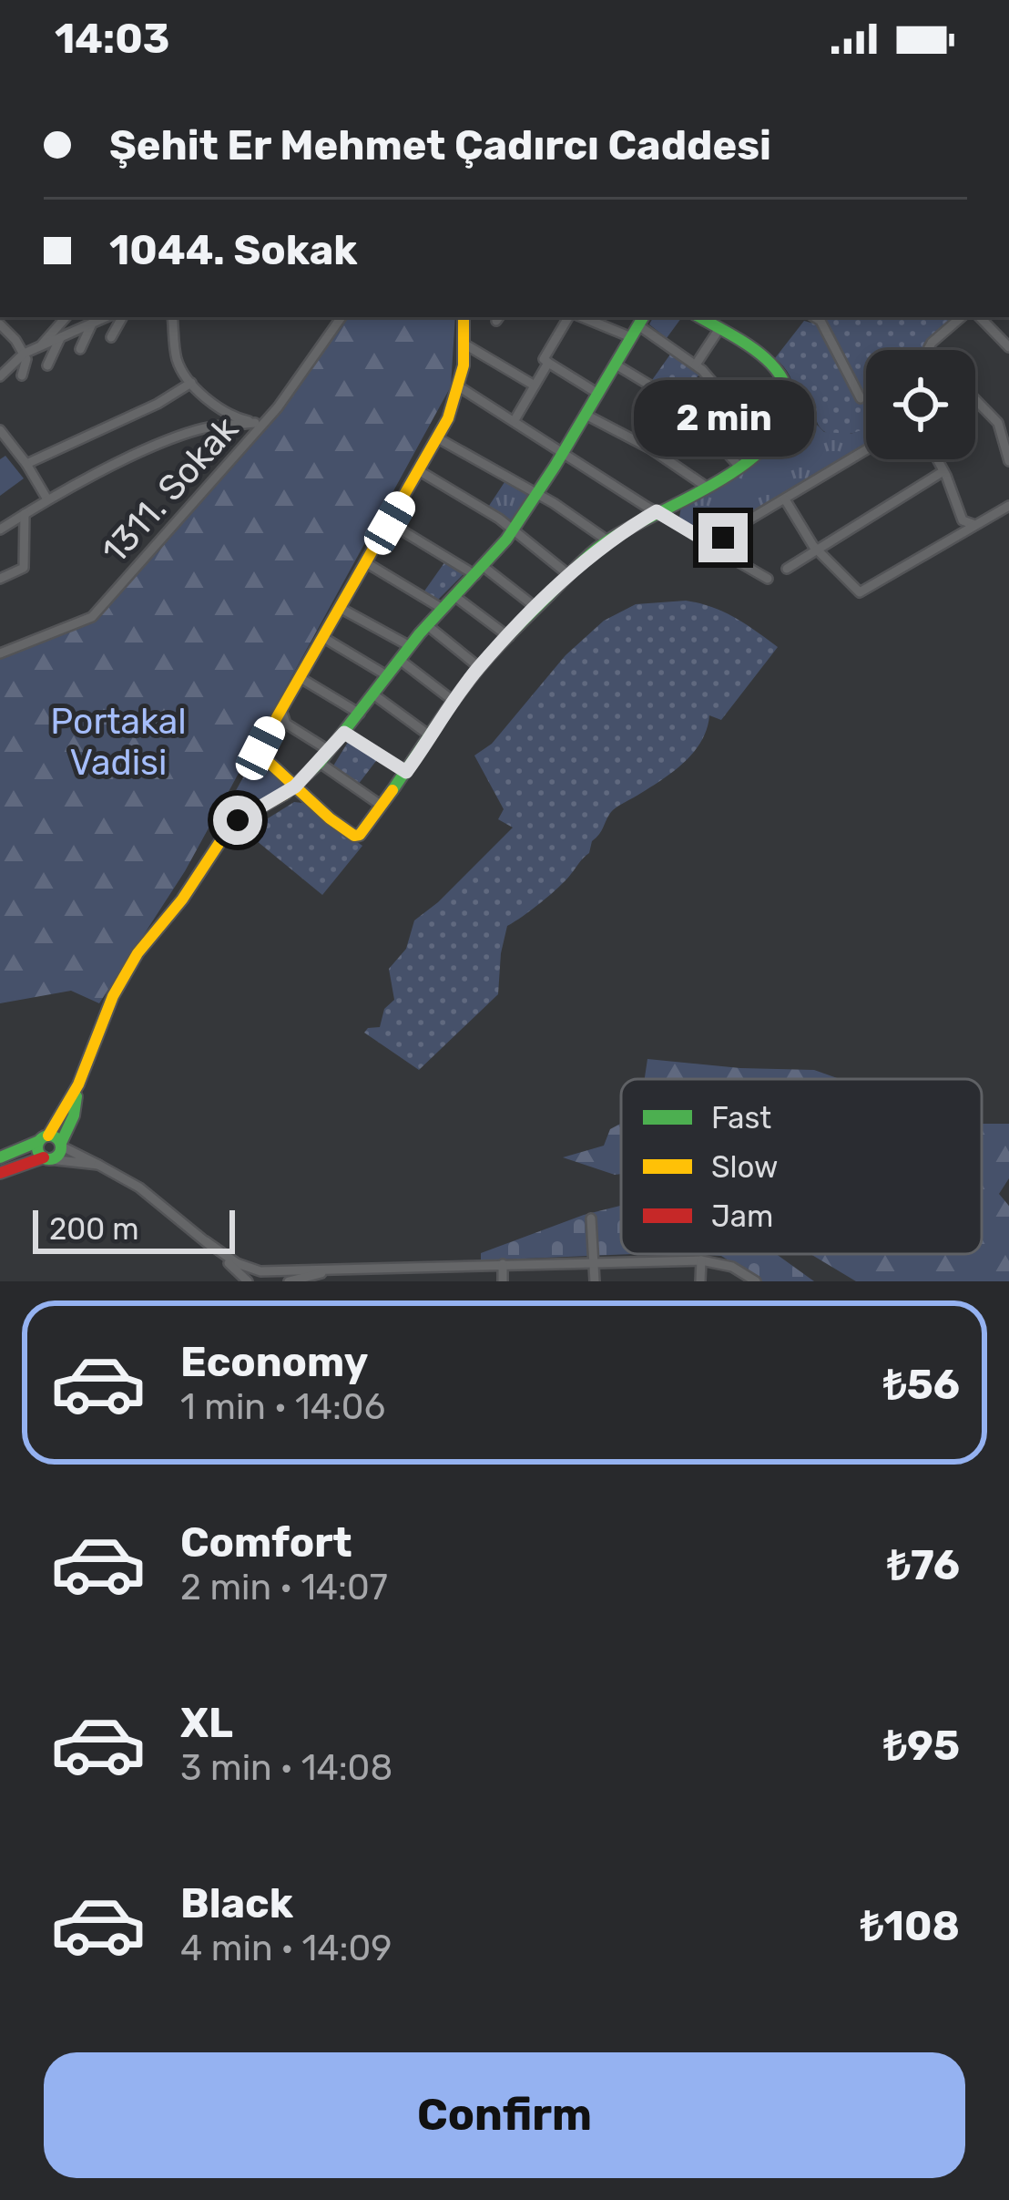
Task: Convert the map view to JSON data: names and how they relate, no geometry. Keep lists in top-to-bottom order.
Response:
{
  "streets": {
    "street": ["1311. Sokak"]
  },
  "parks": ["Portakal Vadisi"],
  "legend": ["Fast", "Slow", "Jam"],
  "scale_bar": "200 m",
  "page": {
    "status": "14:03",
    "banner": ["Şehit Er Mehmet Çadırcı Caddesi", "1044. Sokak"],
    "bubble": "2 min",
    "scale": "200 m",
    "list": [
      {
        "name": "Economy",
        "note": "1 min · 14:06",
        "value": "₺56"
      },
      {
        "name": "Comfort",
        "note": "2 min · 14:07",
        "value": "₺76"
      },
      {
        "name": "XL",
        "note": "3 min · 14:08",
        "value": "₺95"
      },
      {
        "name": "Black",
        "note": "4 min · 14:09",
        "value": "₺108"
      }
    ],
    "buttons": "Confirm"
  }
}
